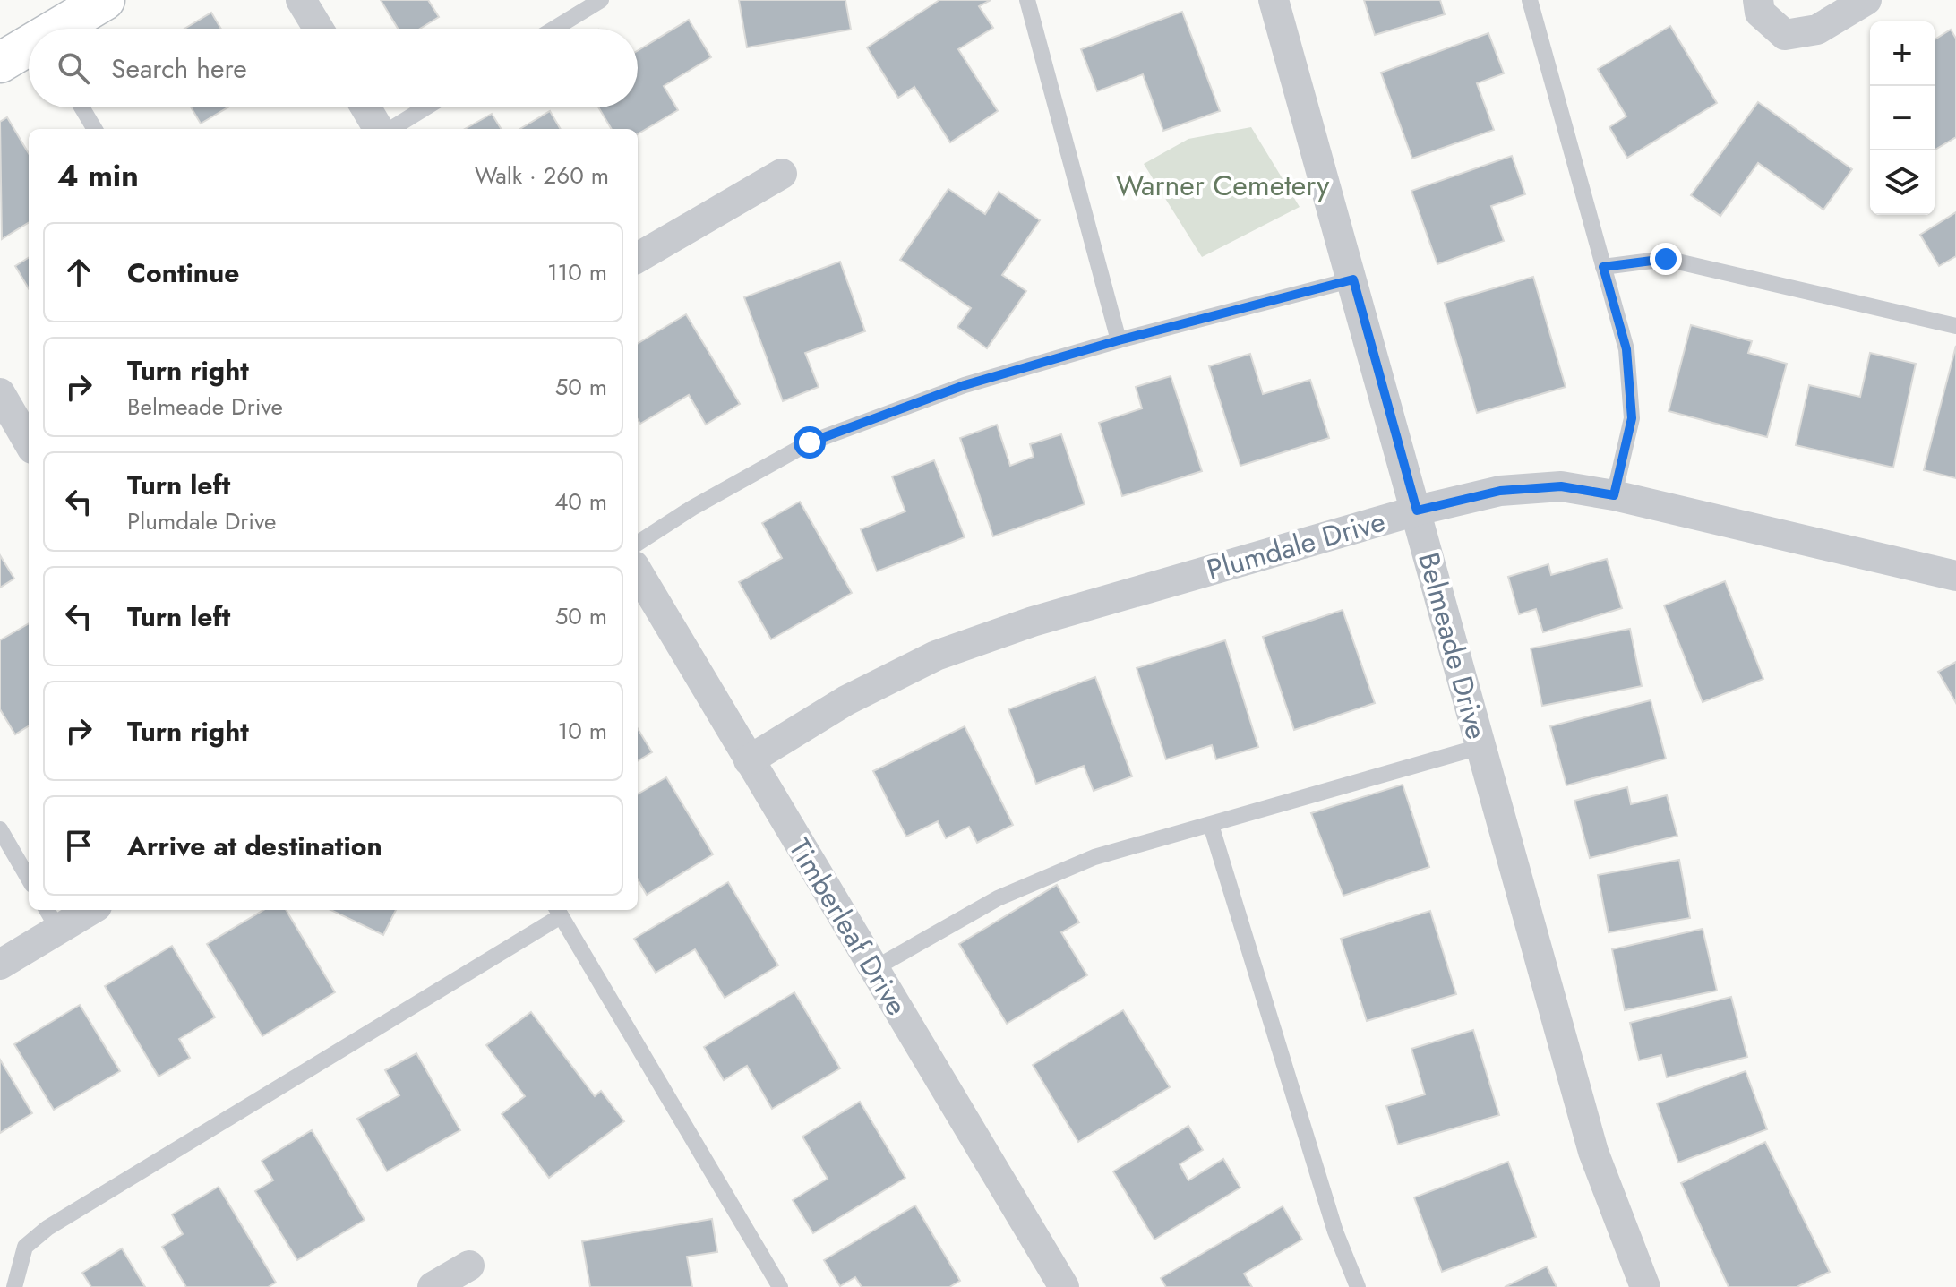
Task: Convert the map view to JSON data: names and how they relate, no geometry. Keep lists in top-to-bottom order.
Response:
{
  "streets": {
    "street": ["Plumdale Drive", "Belmeade Drive", "Timberleaf Drive"]
  },
  "crossings": [
    ["Plumdale Drive", "Belmeade Drive"],
    ["Plumdale Drive", "Timberleaf Drive"]
  ],
  "parks": ["Warner Cemetery"],
  "page": {
    "map_buttons": ["+", "−"],
    "search": "Search here",
    "heading": ["4 min", "Walk · 260 m"],
    "list": [
      ["Continue", "110 m"],
      ["Turn right", "Belmeade Drive", "50 m"],
      ["Turn left", "Plumdale Drive", "40 m"],
      ["Turn left", "50 m"],
      ["Turn right", "10 m"],
      "Arrive at destination"
    ]
  }
}
